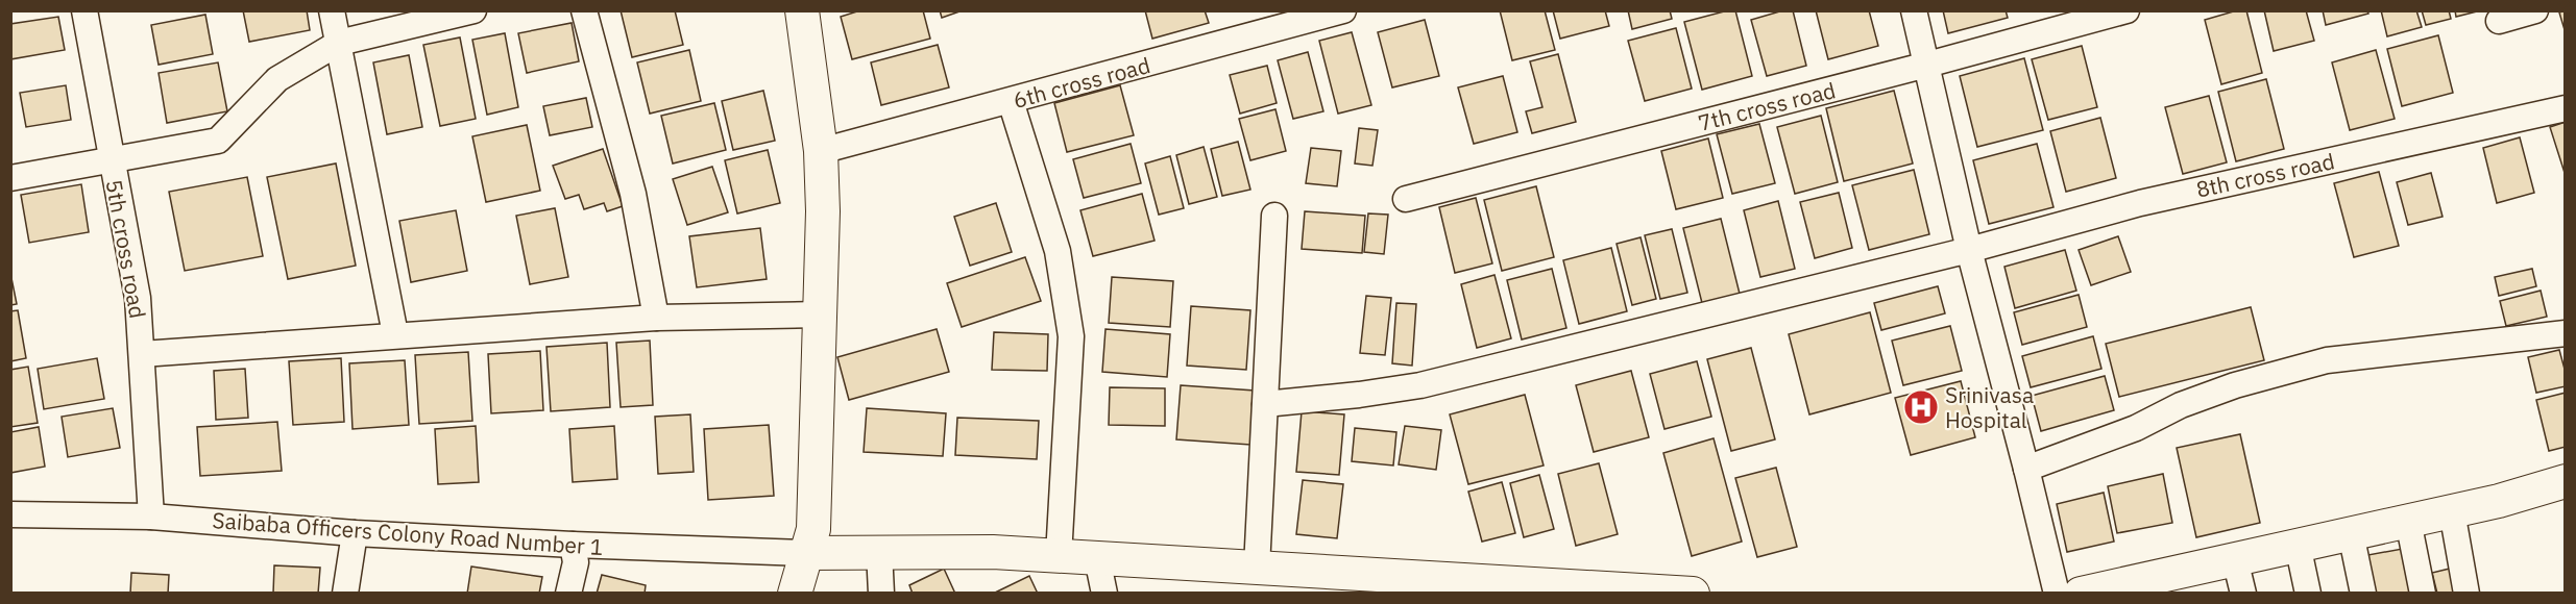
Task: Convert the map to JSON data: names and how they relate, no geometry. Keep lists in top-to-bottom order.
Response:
{
  "streets": {
    "street": [
      "6th cross road",
      "7th cross road",
      "8th cross road",
      "5th cross road",
      "Saibaba Officers Colony Road Number 1"
    ]
  },
  "crossings": [
    ["5th cross road", "Saibaba Officers Colony Road Number 1"]
  ],
  "places": {
    "hospital": ["Srinivasa Hospital"]
  }
}
